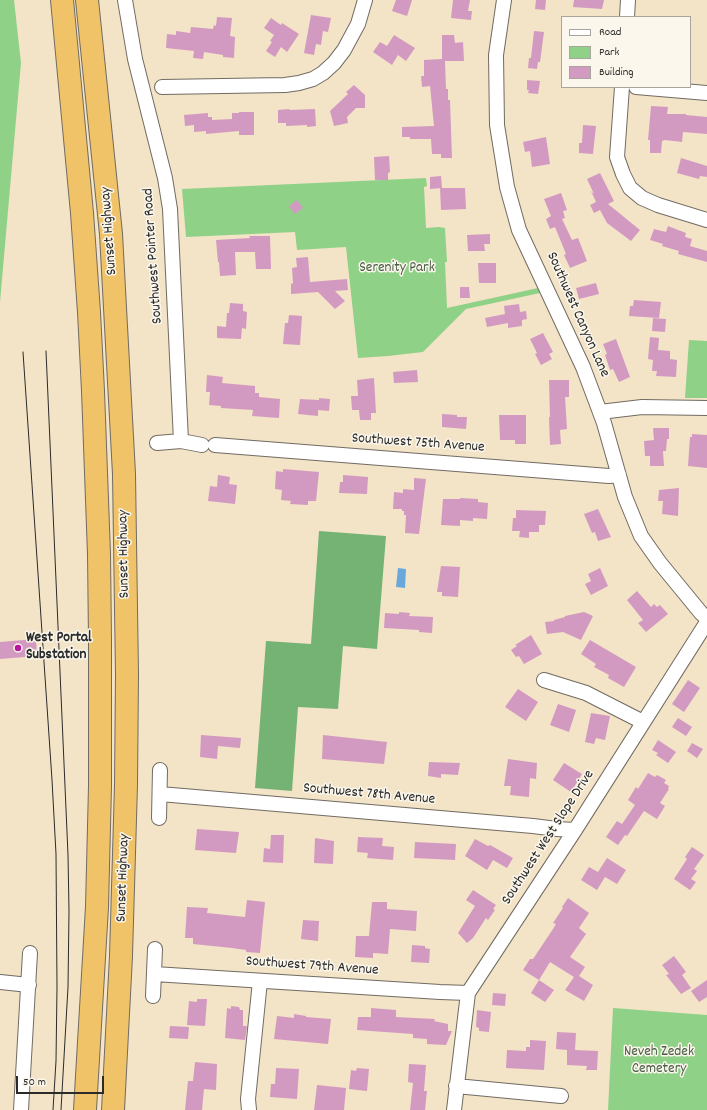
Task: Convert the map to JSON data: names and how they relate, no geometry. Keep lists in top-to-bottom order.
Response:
{
  "streets": {
    "highway": ["Sunset Highway"],
    "street": [
      "Southwest Pointer Road",
      "Southwest Canyon Lane",
      "Southwest 75th Avenue",
      "Southwest 78th Avenue",
      "Southwest West Slope Drive",
      "Southwest 79th Avenue"
    ]
  },
  "crossings": [
    ["Southwest Pointer Road", "Southwest 75th Avenue"],
    ["Southwest Canyon Lane", "Southwest 75th Avenue"],
    ["Southwest 78th Avenue", "Southwest West Slope Drive"],
    ["Southwest West Slope Drive", "Southwest 79th Avenue"]
  ],
  "parks": ["Serenity Park", "Neveh Zedek Cemetery"],
  "places": ["West Portal Substation"],
  "legend": ["Road", "Park", "Building"],
  "scale_bar": "50 m"
}
